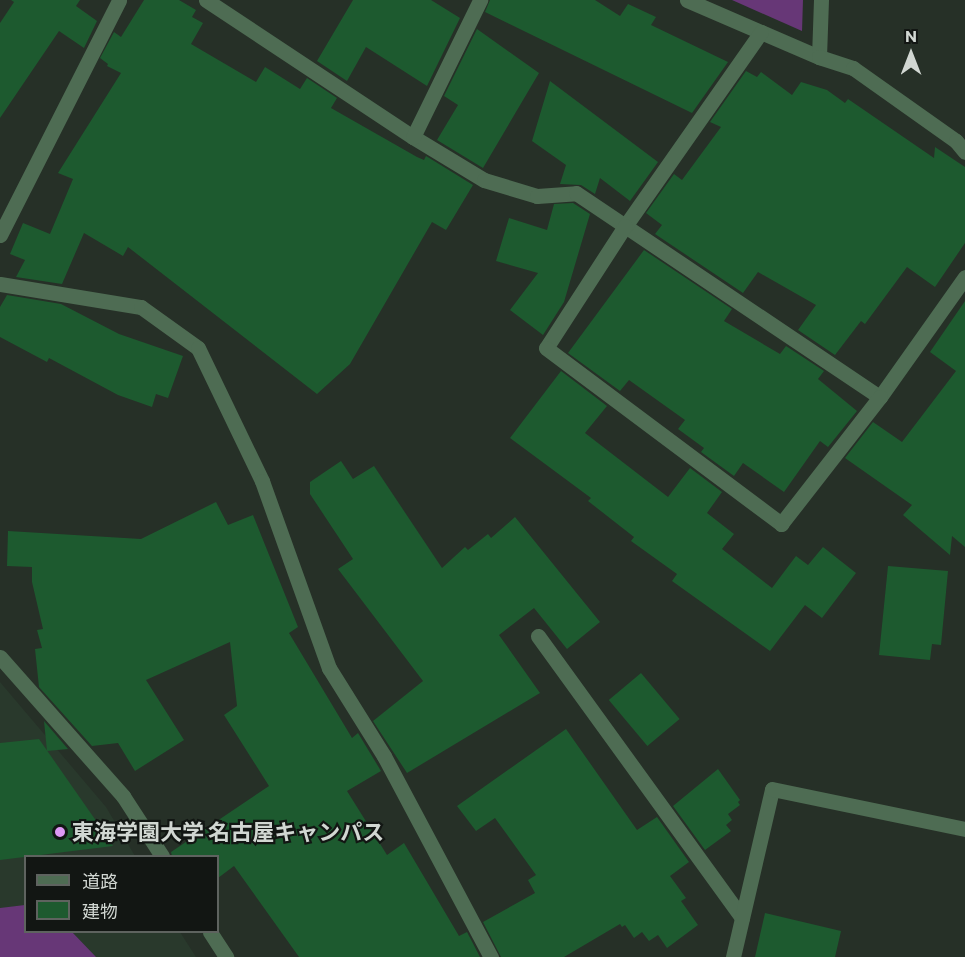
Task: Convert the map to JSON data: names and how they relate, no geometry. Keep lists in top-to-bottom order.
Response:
{
  "places": ["東海学園大学 名古屋キャンパス"],
  "legend": ["道路", "建物"],
  "north": "top"
}
